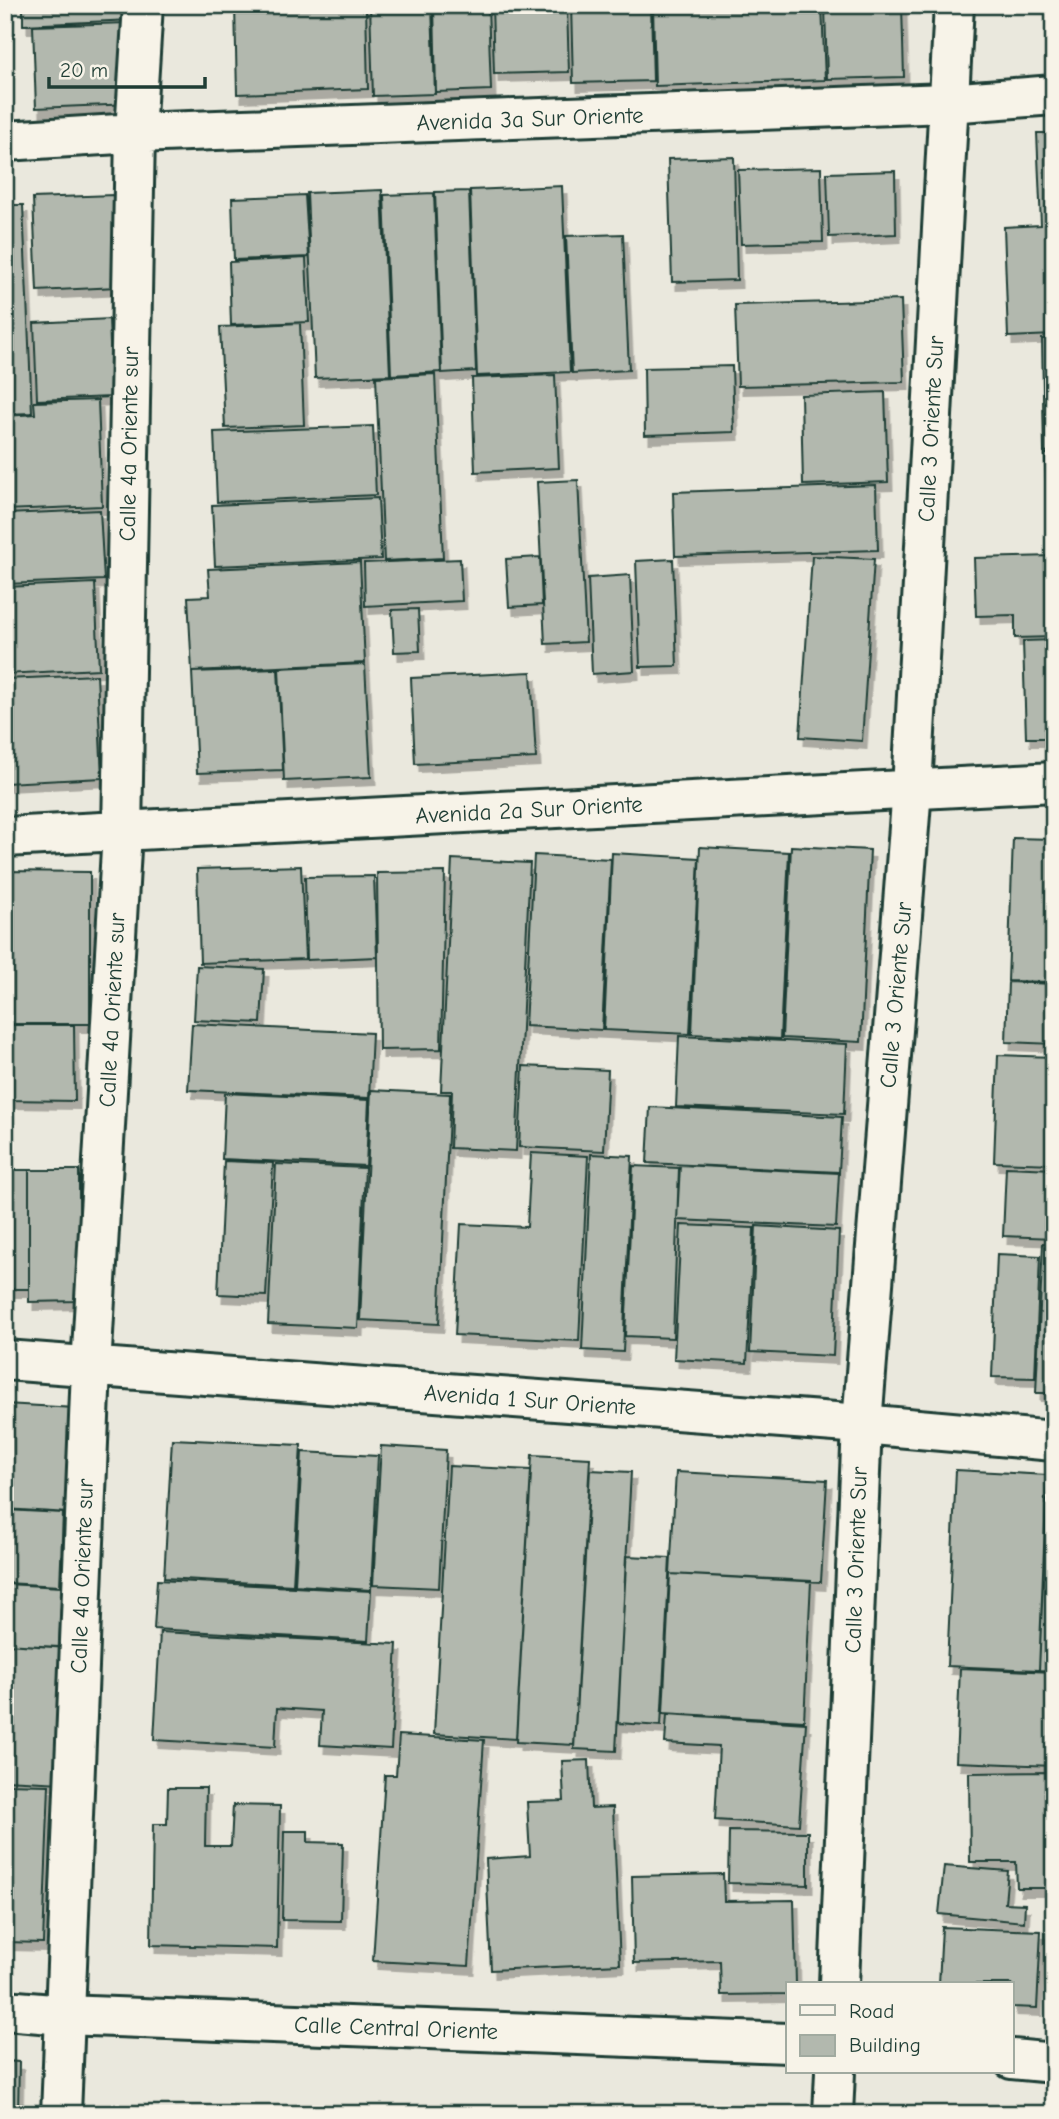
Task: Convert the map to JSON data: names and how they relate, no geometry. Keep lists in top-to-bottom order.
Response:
{
  "streets": {
    "street": [
      "Avenida 3a Sur Oriente",
      "Calle 3 Oriente Sur",
      "Calle 4a Oriente sur",
      "Avenida 2a Sur Oriente",
      "Avenida 1 Sur Oriente",
      "Calle Central Oriente"
    ]
  },
  "crossings": [
    ["Avenida 3a Sur Oriente", "Calle 3 Oriente Sur"],
    ["Avenida 3a Sur Oriente", "Calle 4a Oriente sur"],
    ["Calle 3 Oriente Sur", "Avenida 2a Sur Oriente"],
    ["Calle 3 Oriente Sur", "Avenida 1 Sur Oriente"],
    ["Calle 4a Oriente sur", "Avenida 2a Sur Oriente"],
    ["Calle 4a Oriente sur", "Avenida 1 Sur Oriente"],
    ["Calle 4a Oriente sur", "Calle Central Oriente"]
  ],
  "legend": ["Road", "Building"],
  "scale_bar": "20 m"
}
